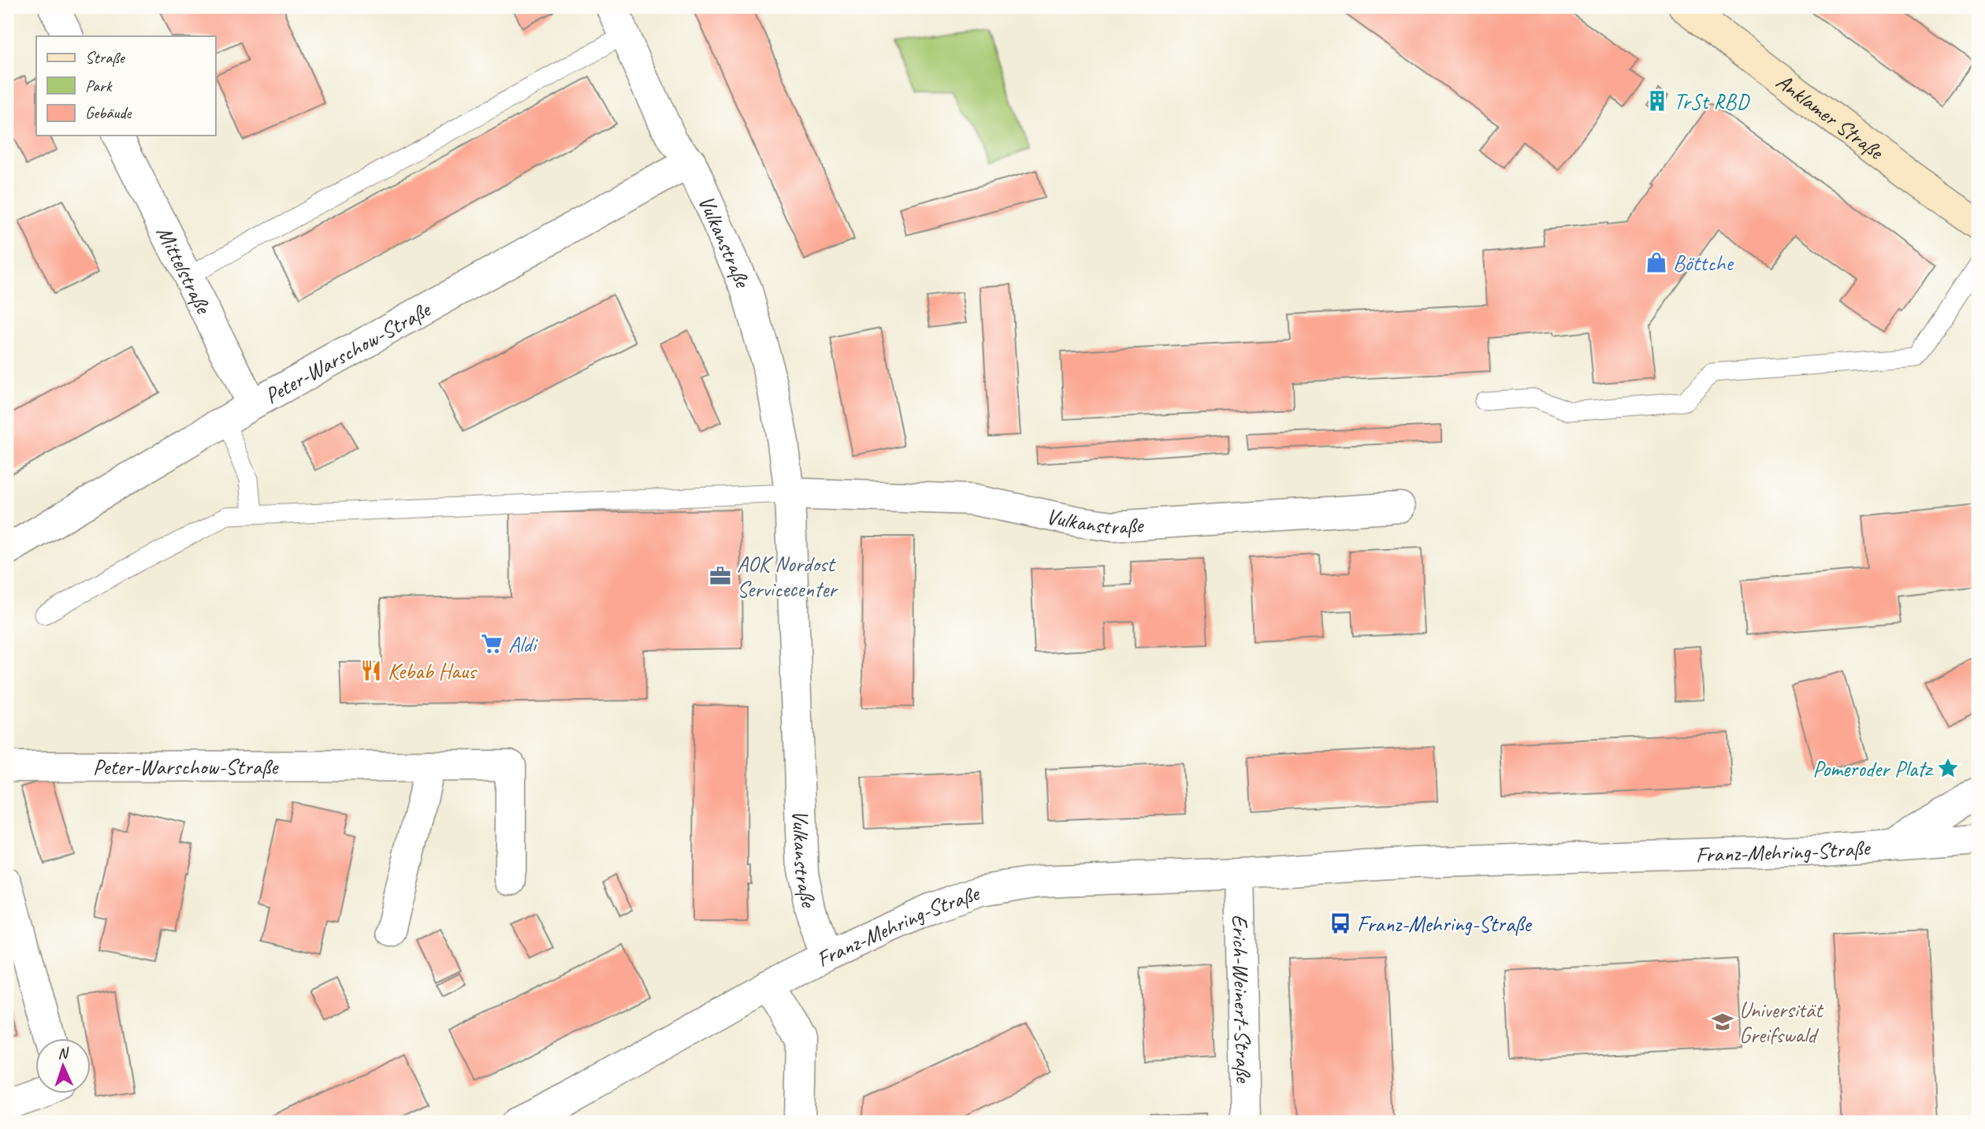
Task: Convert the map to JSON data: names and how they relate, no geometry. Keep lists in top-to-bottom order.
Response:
{
  "streets": {
    "main road": ["Anklamer Straße"],
    "street": [
      "Vulkanstraße",
      "Mittelstraße",
      "Peter-Warschow-Straße",
      "Franz-Mehring-Straße",
      "Erich-Weinert-Straße"
    ]
  },
  "crossings": [
    ["Vulkanstraße", "Peter-Warschow-Straße"],
    ["Vulkanstraße", "Franz-Mehring-Straße"],
    ["Mittelstraße", "Peter-Warschow-Straße"],
    ["Franz-Mehring-Straße", "Erich-Weinert-Straße"]
  ],
  "places": {
    "building": ["TrSt RBD"],
    "shop": ["Böttche"],
    "office": ["AOK Nordost Servicecenter"],
    "supermarket": ["Aldi"],
    "restaurant": ["Kebab Haus"],
    "place": ["Pomeroder Platz"],
    "bus stop": ["Franz-Mehring-Straße"],
    "school or university": ["Universität Greifswald"]
  },
  "legend": ["Straße", "Park", "Gebäude"],
  "north": "top"
}
